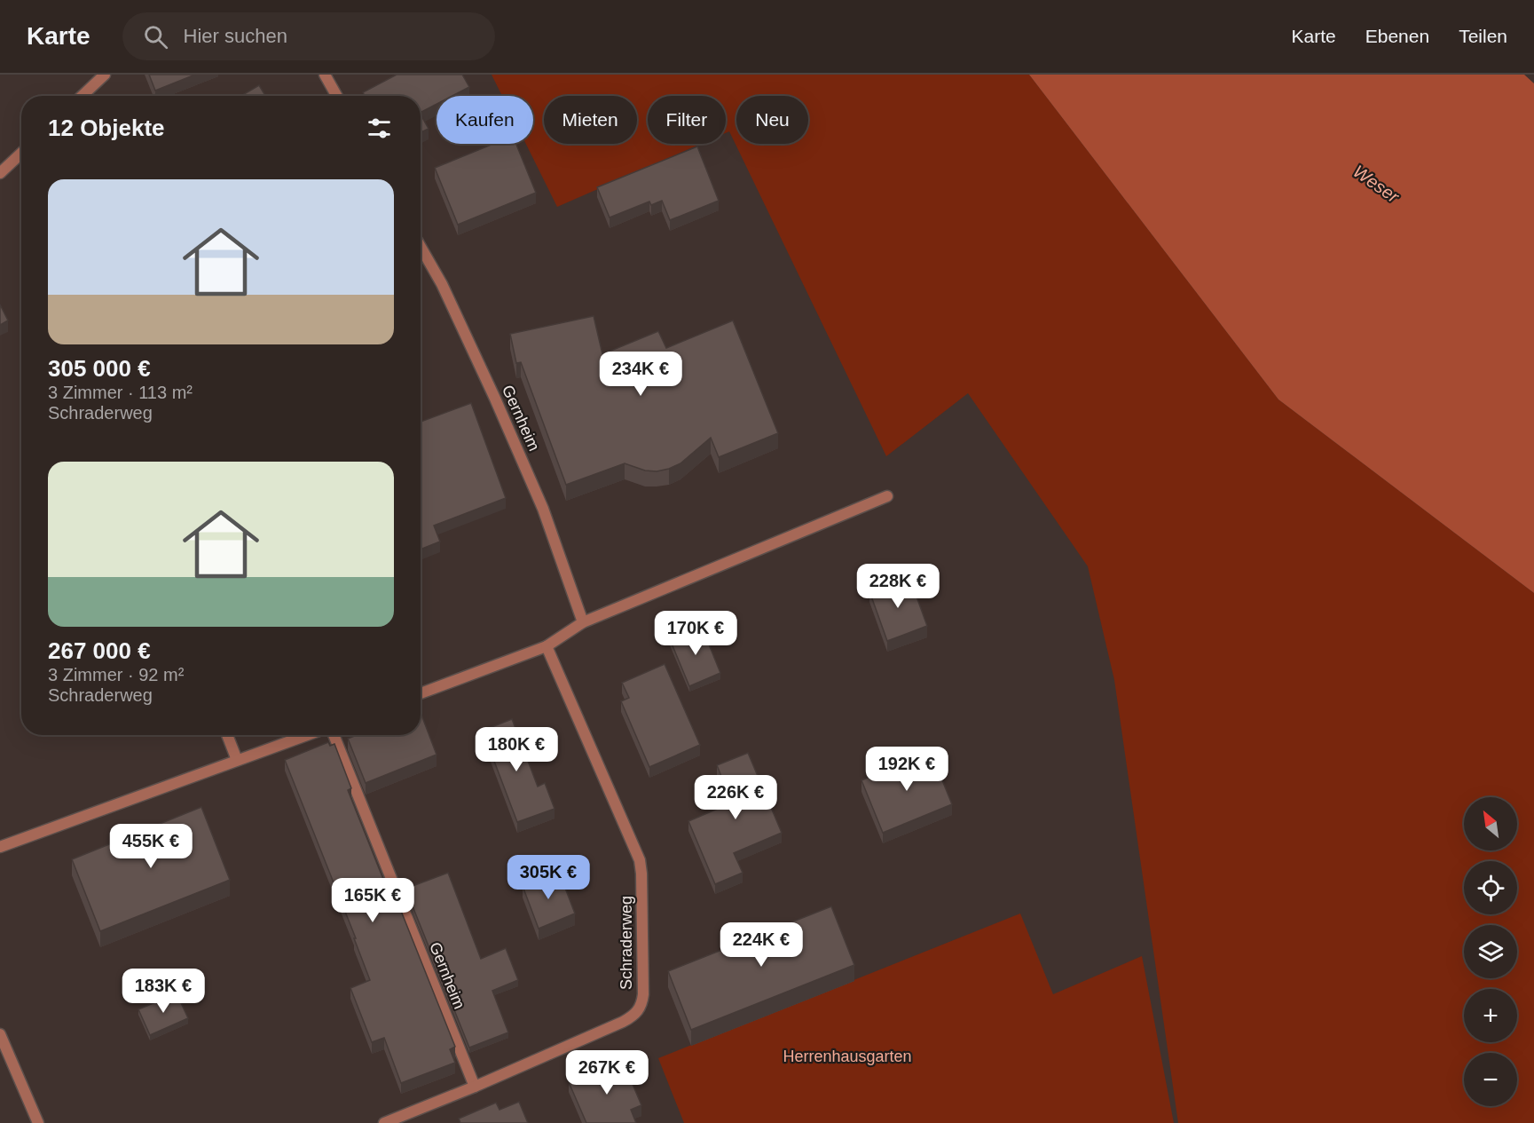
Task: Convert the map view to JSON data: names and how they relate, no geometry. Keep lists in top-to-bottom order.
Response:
{
  "streets": {
    "street": ["Gernheim", "Schraderweg"]
  },
  "crossings": [
    ["Gernheim", "Schraderweg"]
  ],
  "water": ["Weser"],
  "parks": ["Herrenhausgarten"],
  "north": "top left",
  "page": {
    "header": "Karte",
    "search": "Hier suchen",
    "nav": ["Karte", "Ebenen", "Teilen"],
    "chip": [
      "Kaufen",
      "Mieten",
      "Filter",
      "Neu"
    ],
    "heading": "12 Objekte",
    "list": [
      {
        "name": "305 000 €",
        "note": "3 Zimmer · 113 m² · Schraderweg"
      },
      {
        "name": "267 000 €",
        "note": "3 Zimmer · 92 m² · Schraderweg"
      }
    ],
    "price": [
      "234K €",
      "228K €",
      "170K €",
      "180K €",
      "192K €",
      "226K €",
      "455K €",
      "305K €",
      "165K €",
      "224K €",
      "183K €",
      "267K €"
    ],
    "map_buttons": ["+", "−"]
  }
}
